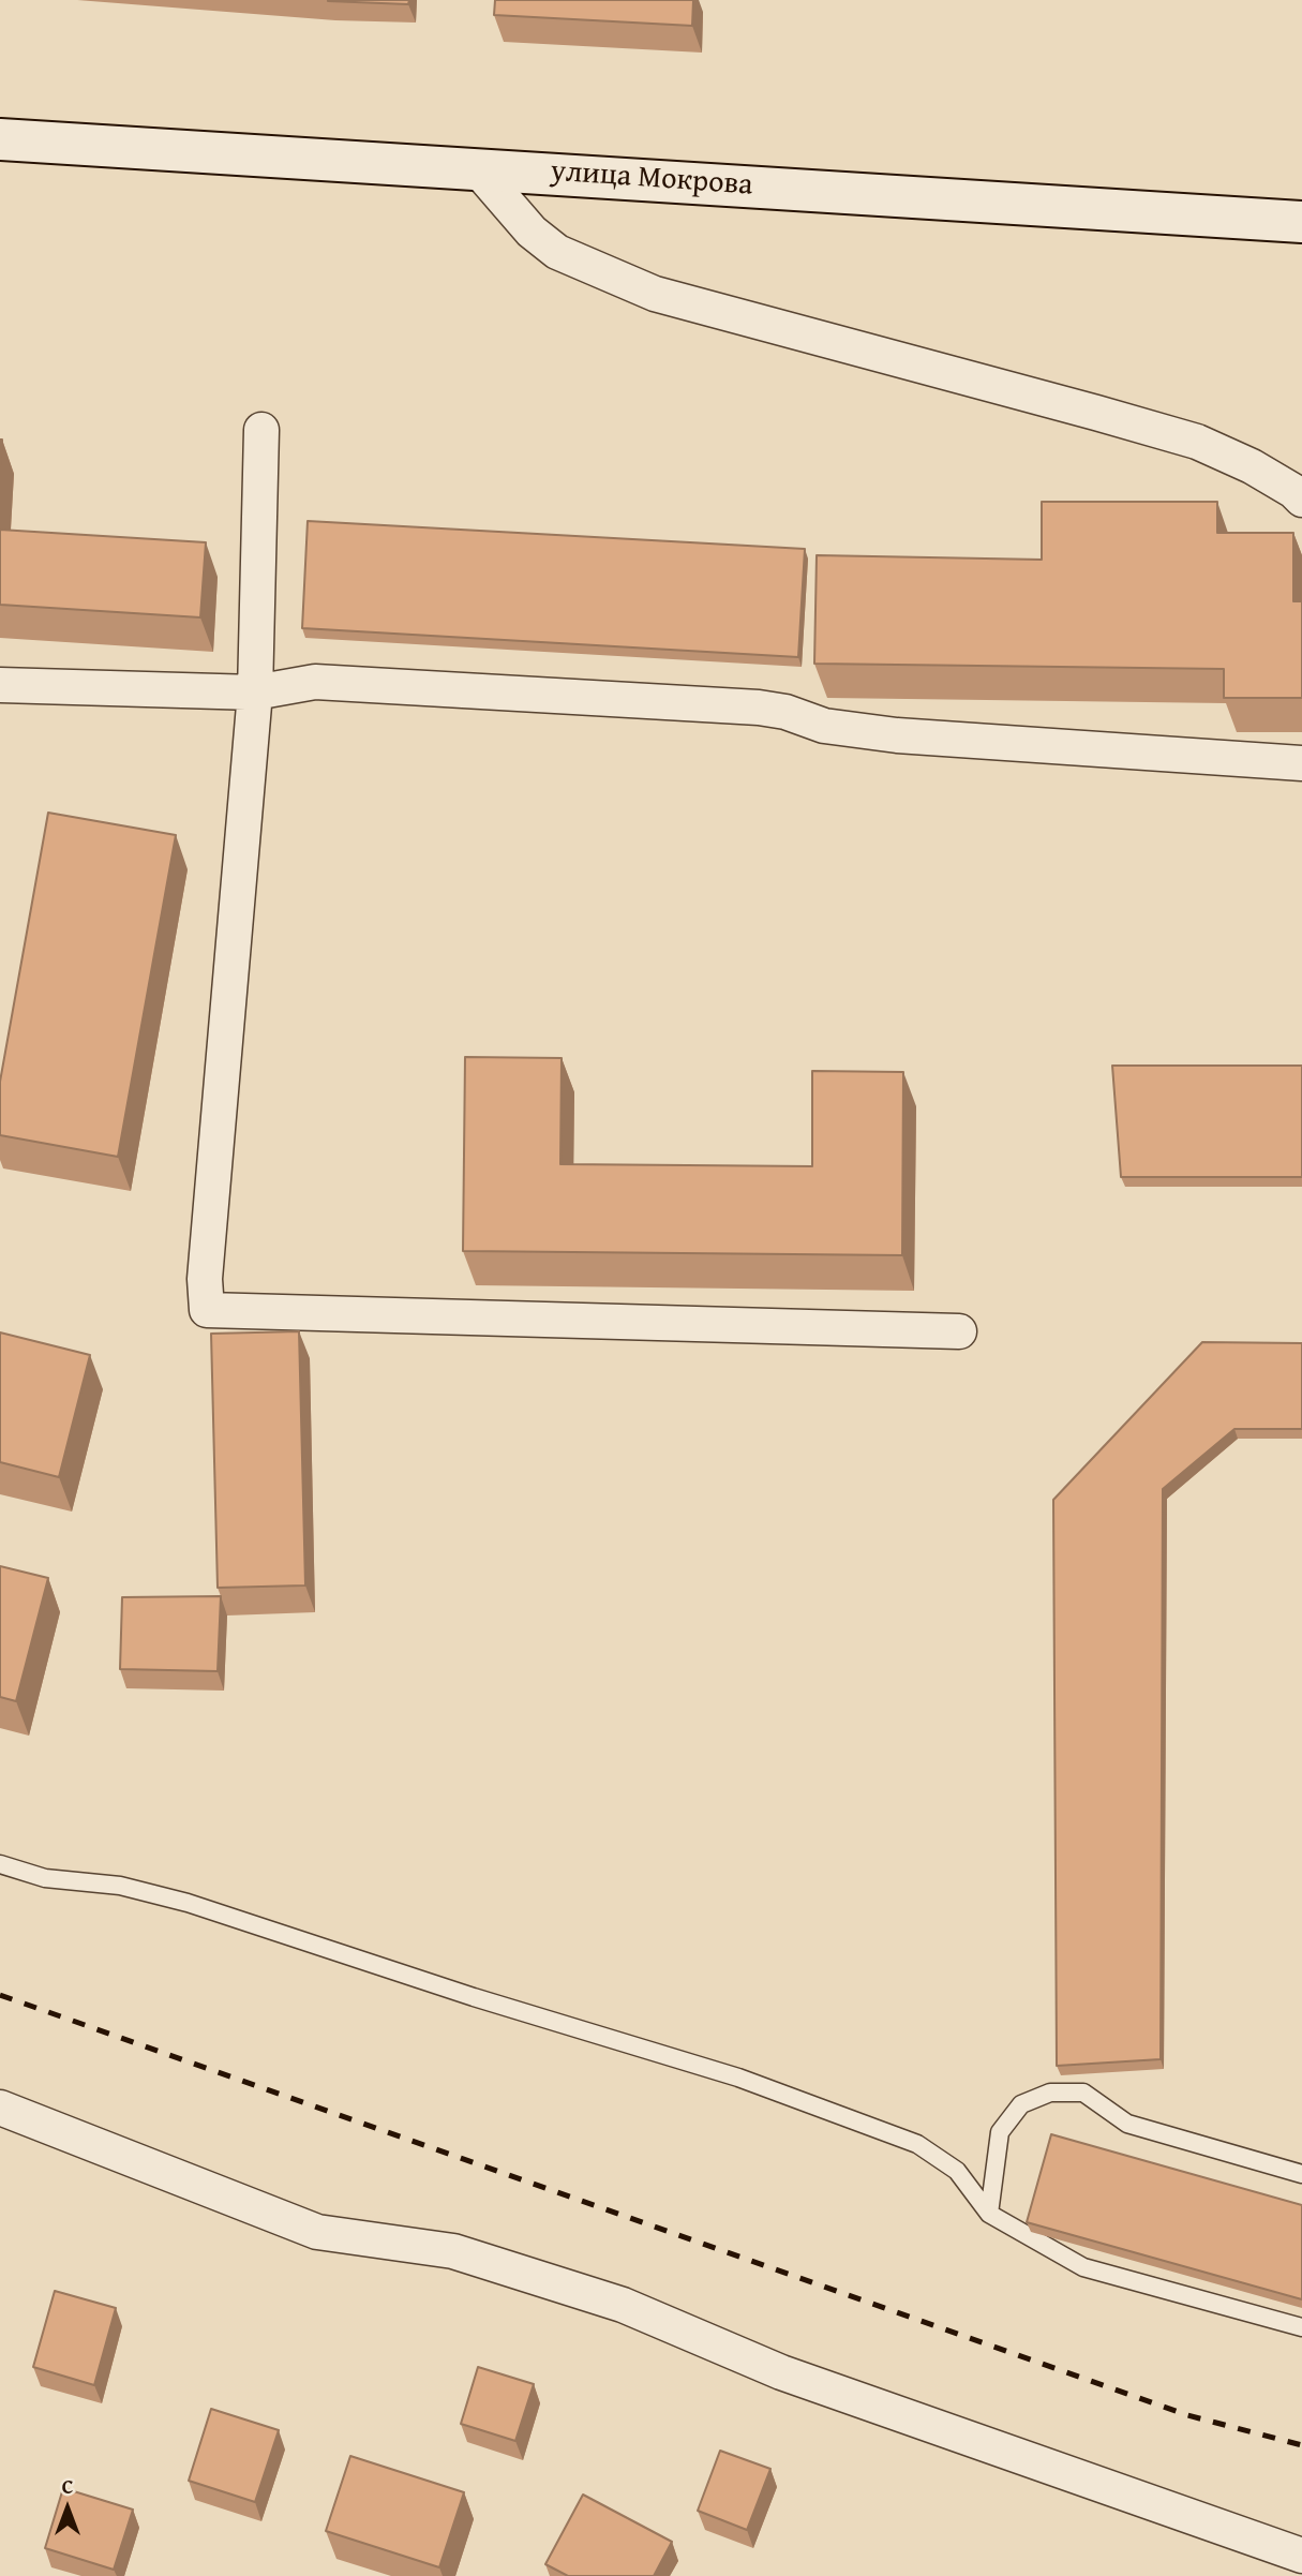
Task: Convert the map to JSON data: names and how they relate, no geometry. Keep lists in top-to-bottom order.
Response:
{
  "streets": {
    "main road": ["улица Мокрова"]
  },
  "north": "top"
}
